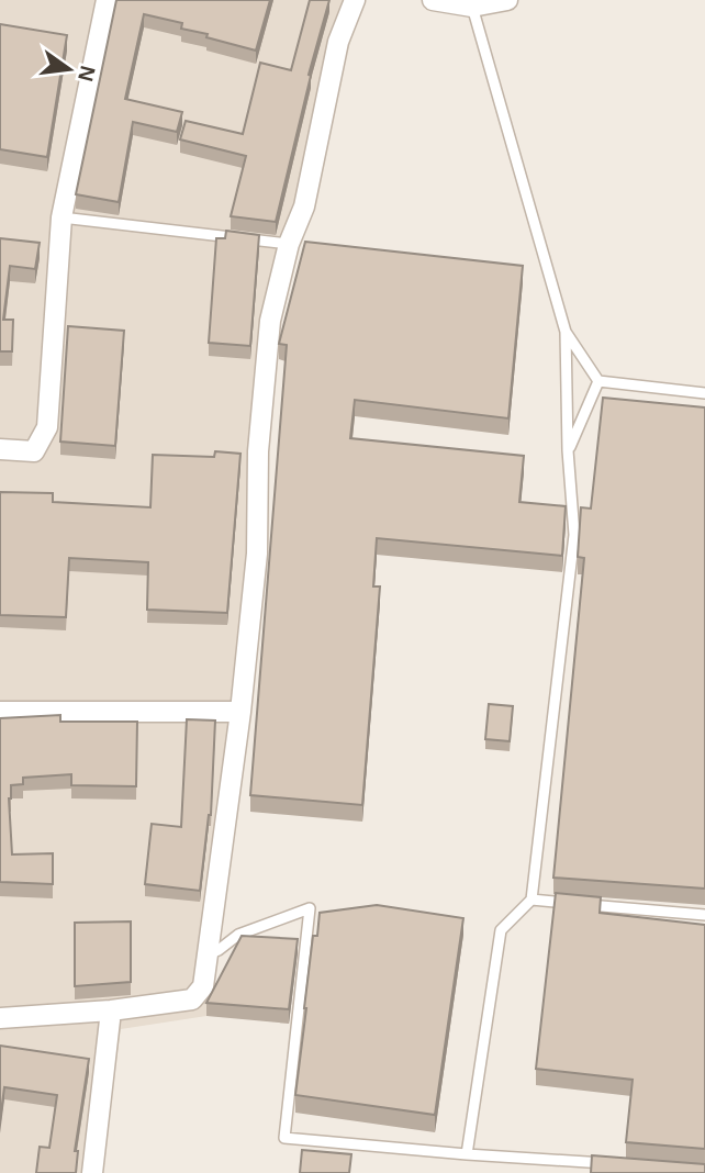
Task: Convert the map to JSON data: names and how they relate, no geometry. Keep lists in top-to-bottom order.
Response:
{
  "north": "right"
}
